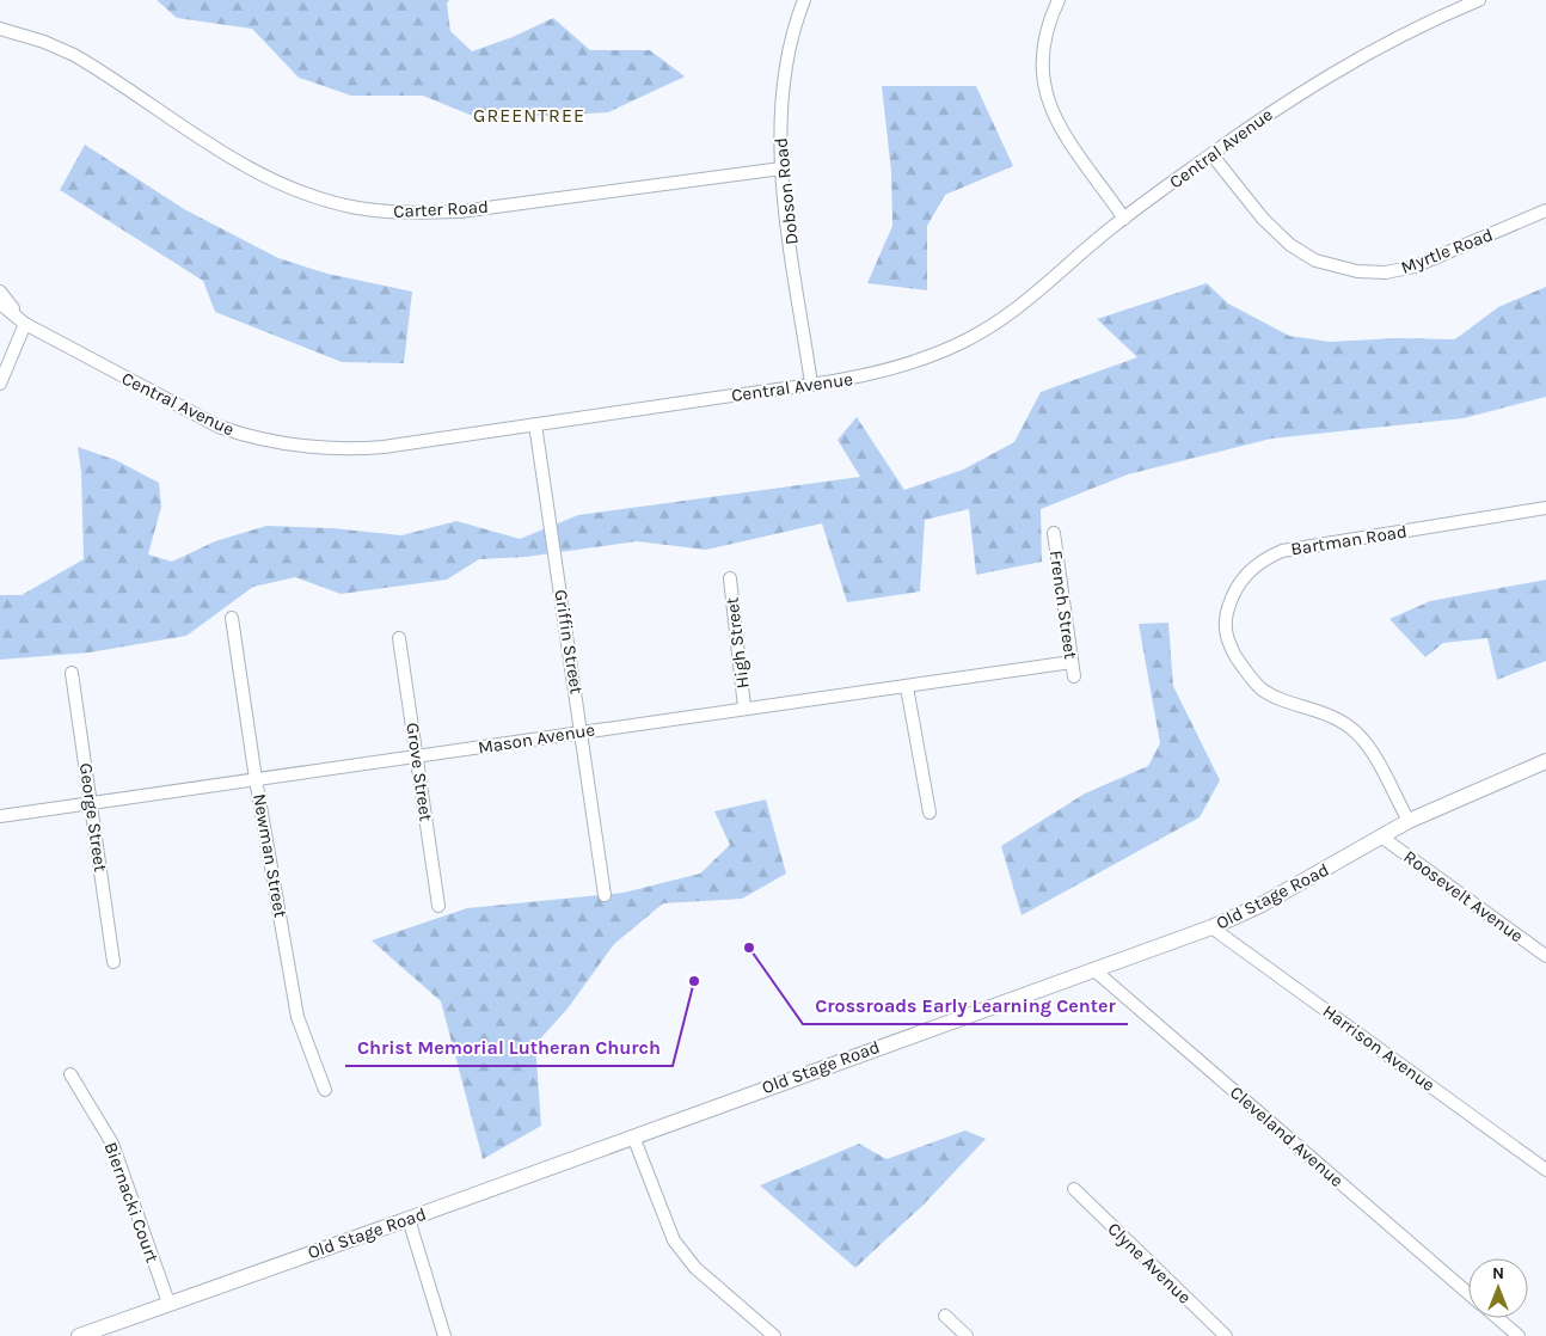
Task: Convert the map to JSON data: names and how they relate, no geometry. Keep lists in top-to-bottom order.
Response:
{
  "streets": {
    "street": [
      "Central Avenue",
      "Dobson Road",
      "Carter Road",
      "Myrtle Road",
      "Bartman Road",
      "French Street",
      "Griffin Street",
      "High Street",
      "Mason Avenue",
      "Grove Street",
      "George Street",
      "Newman Street",
      "Old Stage Road",
      "Roosevelt Avenue",
      "Harrison Avenue",
      "Cleveland Avenue",
      "Biernacki Court",
      "Clyne Avenue"
    ]
  },
  "crossings": [
    ["Central Avenue", "Dobson Road"],
    ["Central Avenue", "Myrtle Road"],
    ["Central Avenue", "Griffin Street"],
    ["Dobson Road", "Carter Road"],
    ["Bartman Road", "Old Stage Road"],
    ["French Street", "Mason Avenue"],
    ["Griffin Street", "Mason Avenue"],
    ["High Street", "Mason Avenue"],
    ["Mason Avenue", "Grove Street"],
    ["Mason Avenue", "George Street"],
    ["Mason Avenue", "Newman Street"],
    ["Old Stage Road", "Roosevelt Avenue"],
    ["Old Stage Road", "Harrison Avenue"],
    ["Old Stage Road", "Cleveland Avenue"],
    ["Old Stage Road", "Biernacki Court"]
  ],
  "districts": ["GREENTREE"],
  "places": ["Crossroads Early Learning Center", "Christ Memorial Lutheran Church"],
  "north": "top"
}
